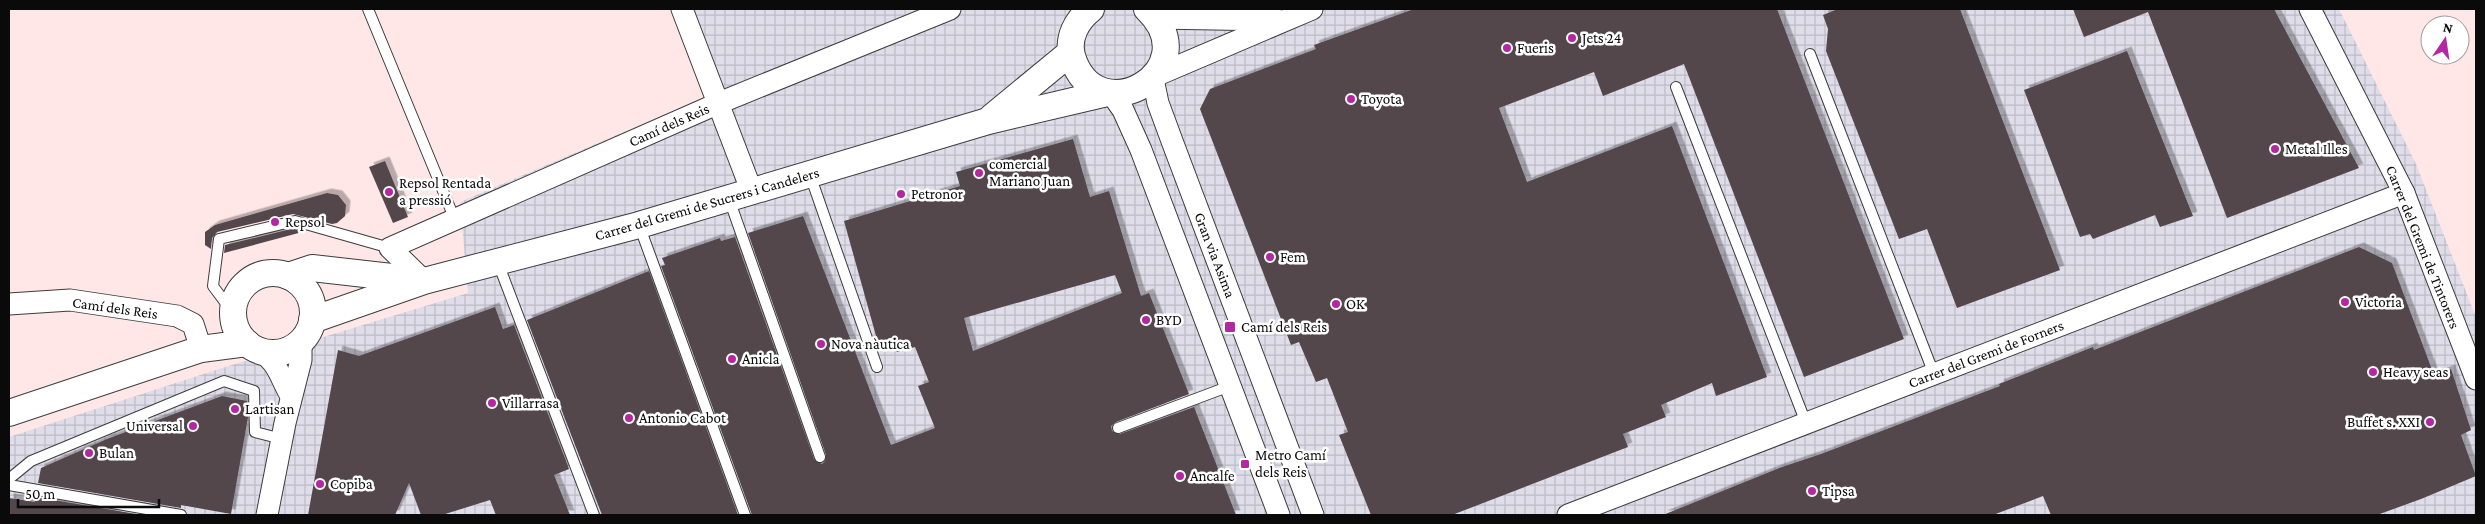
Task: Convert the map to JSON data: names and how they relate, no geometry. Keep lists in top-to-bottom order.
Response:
{
  "streets": {
    "street": [
      "Camí dels Reis",
      "Carrer del Gremi de Sucrers i Candelers",
      "Carrer del Gremi de Tintorers",
      "Gran via Asima",
      "Carrer del Gremi de Forners"
    ]
  },
  "crossings": [
    ["Carrer del Gremi de Sucrers i Candelers", "Gran via Asima"],
    ["Carrer del Gremi de Tintorers", "Carrer del Gremi de Forners"]
  ],
  "places": {
    "other": [
      "Jets 24",
      "Fueris",
      "Toyota",
      "Metal Illes",
      "comercial Mariano Juan",
      "Repsol Rentada a pressió",
      "Petronor",
      "Repsol",
      "Fem",
      "Victoria",
      "OK",
      "BYD",
      "Nova nàutica",
      "Anicla",
      "Heavy seas",
      "Villarrasa",
      "Lartisan",
      "Antonio Cabot",
      "Buffet s. XXI",
      "Universal",
      "Bulan",
      "Ancalfe",
      "Copiba",
      "Tipsa"
    ],
    "transit": ["Camí dels Reis", "Metro Camí dels Reis"]
  },
  "scale_bar": "50 m",
  "north": "top"
}
